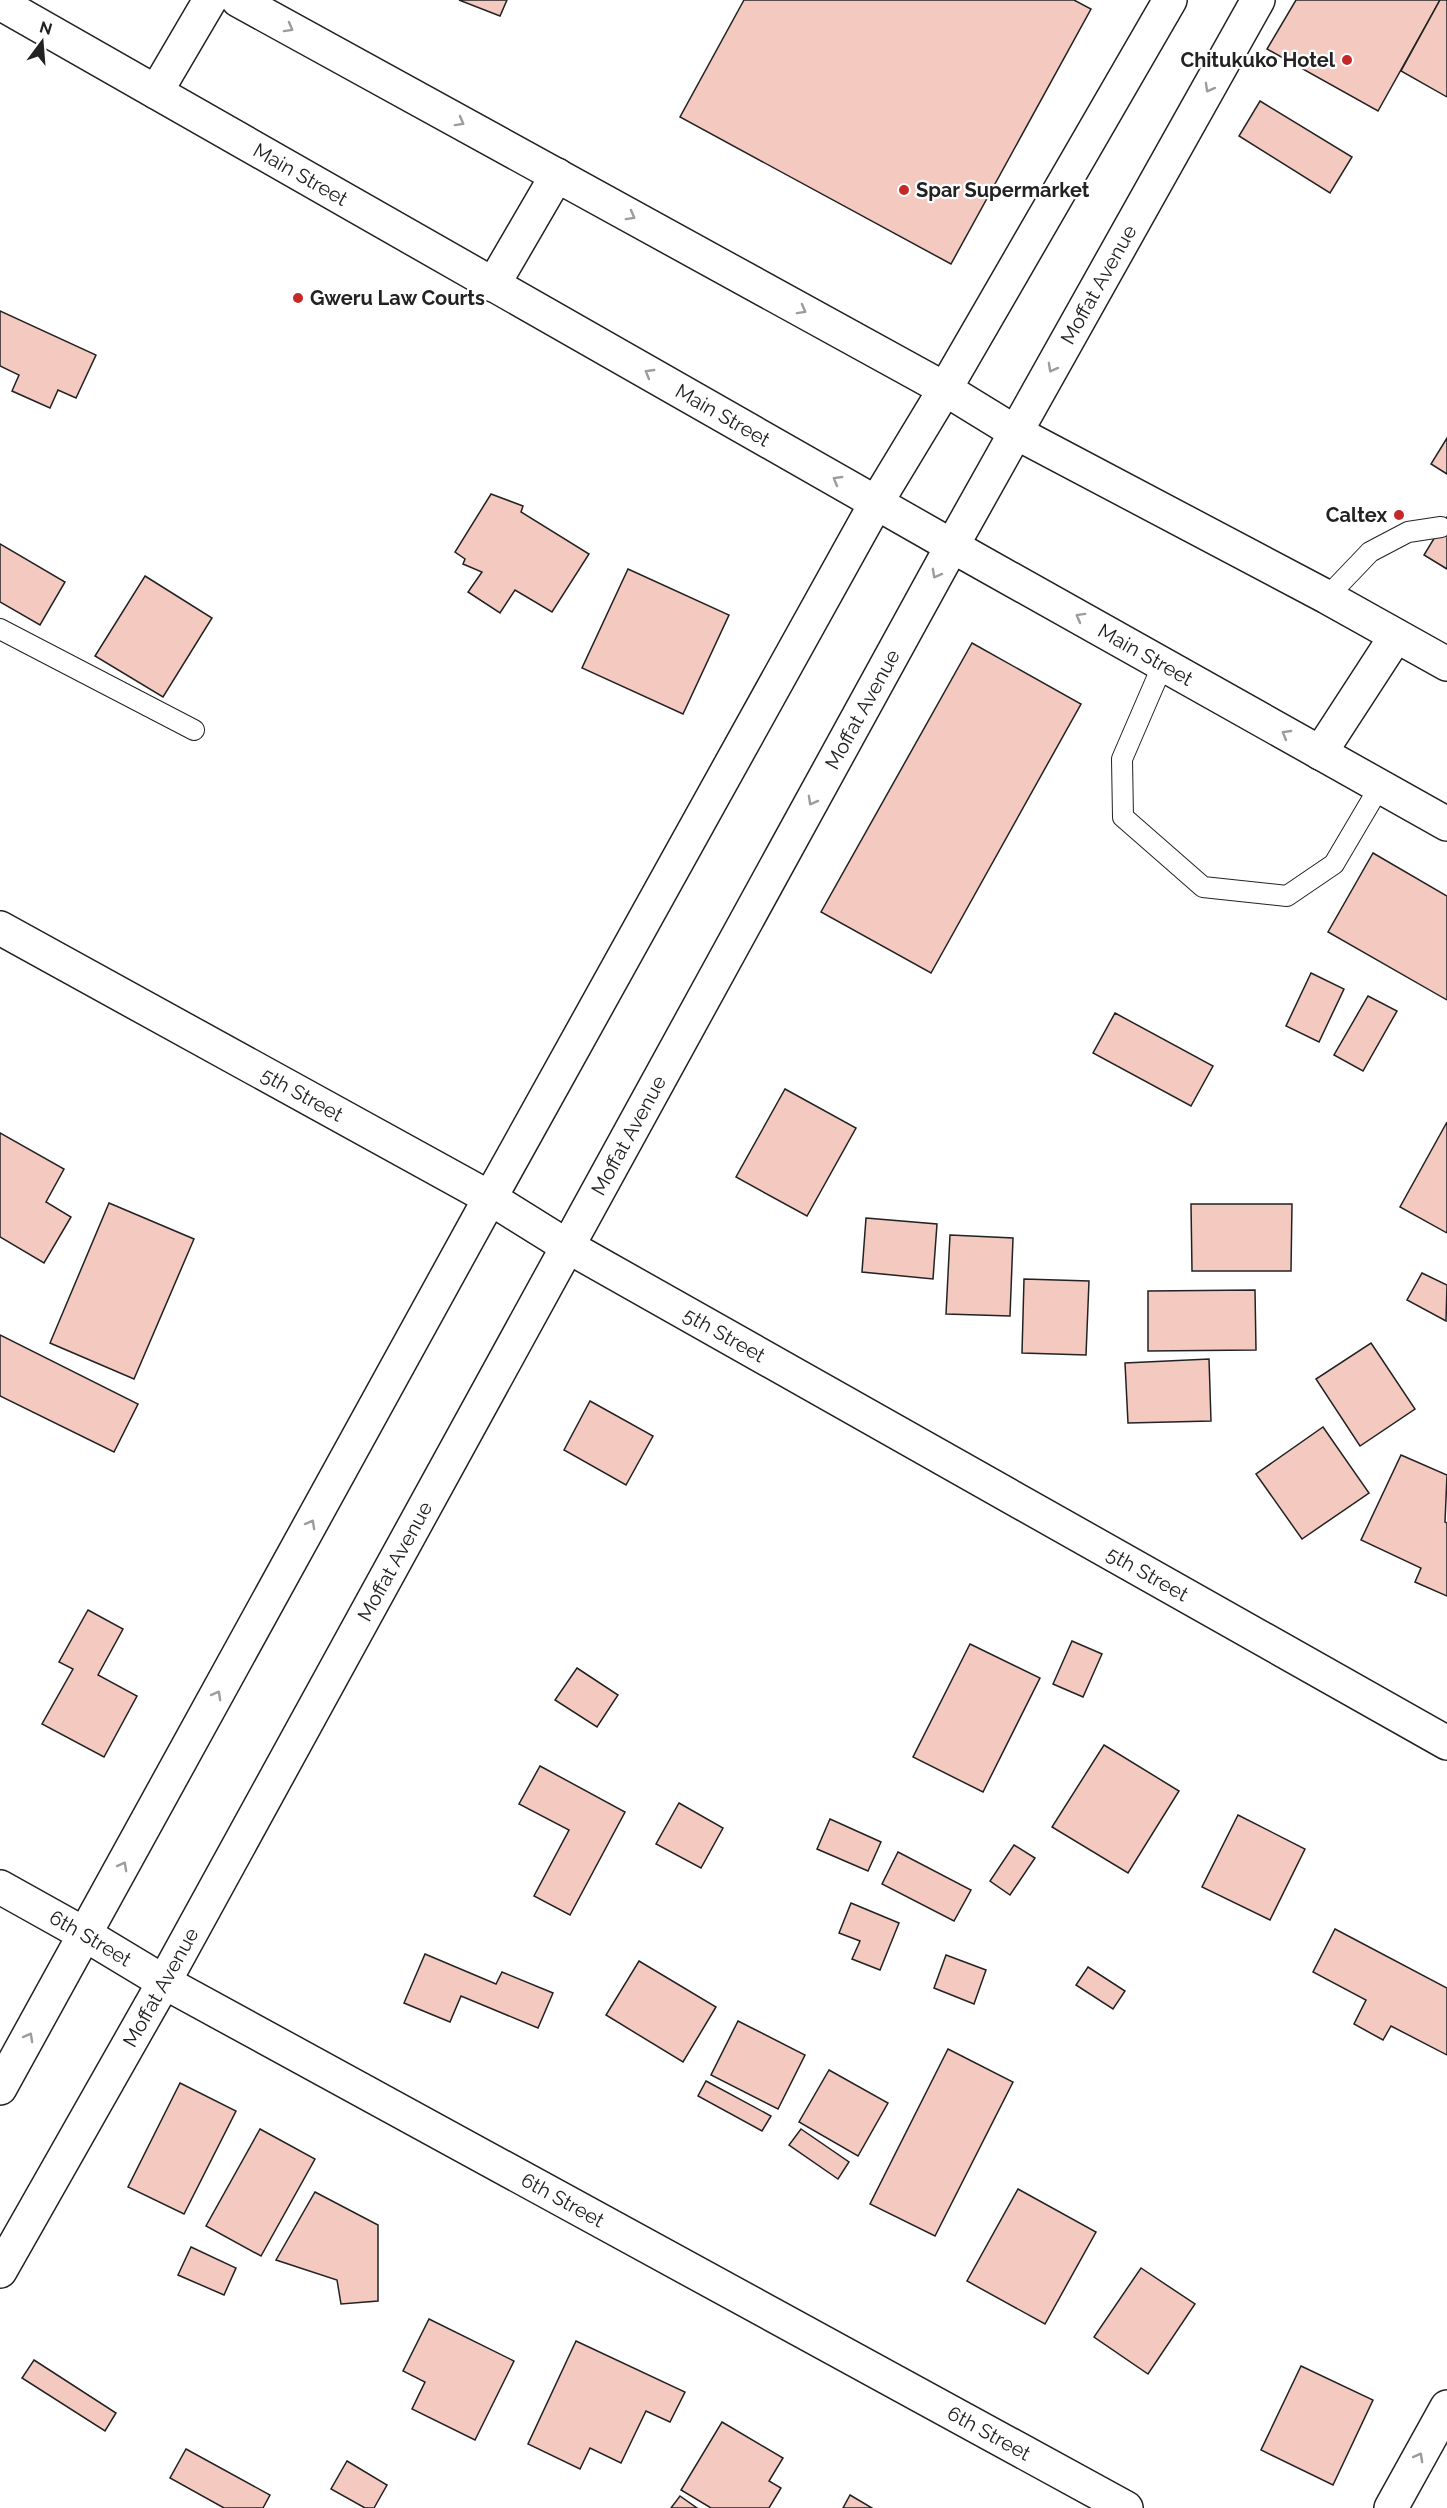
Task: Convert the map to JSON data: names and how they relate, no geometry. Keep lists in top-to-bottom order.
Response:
{
  "streets": {
    "main road": [
      "Main Street",
      "Moffat Avenue",
      "5th Street",
      "6th Street"
    ]
  },
  "crossings": [
    ["Main Street", "Moffat Avenue"],
    ["Moffat Avenue", "5th Street"],
    ["Moffat Avenue", "6th Street"]
  ],
  "places": [
    "Chitukuko Hotel",
    "Spar Supermarket",
    "Gweru Law Courts",
    "Caltex"
  ],
  "north": "top"
}
